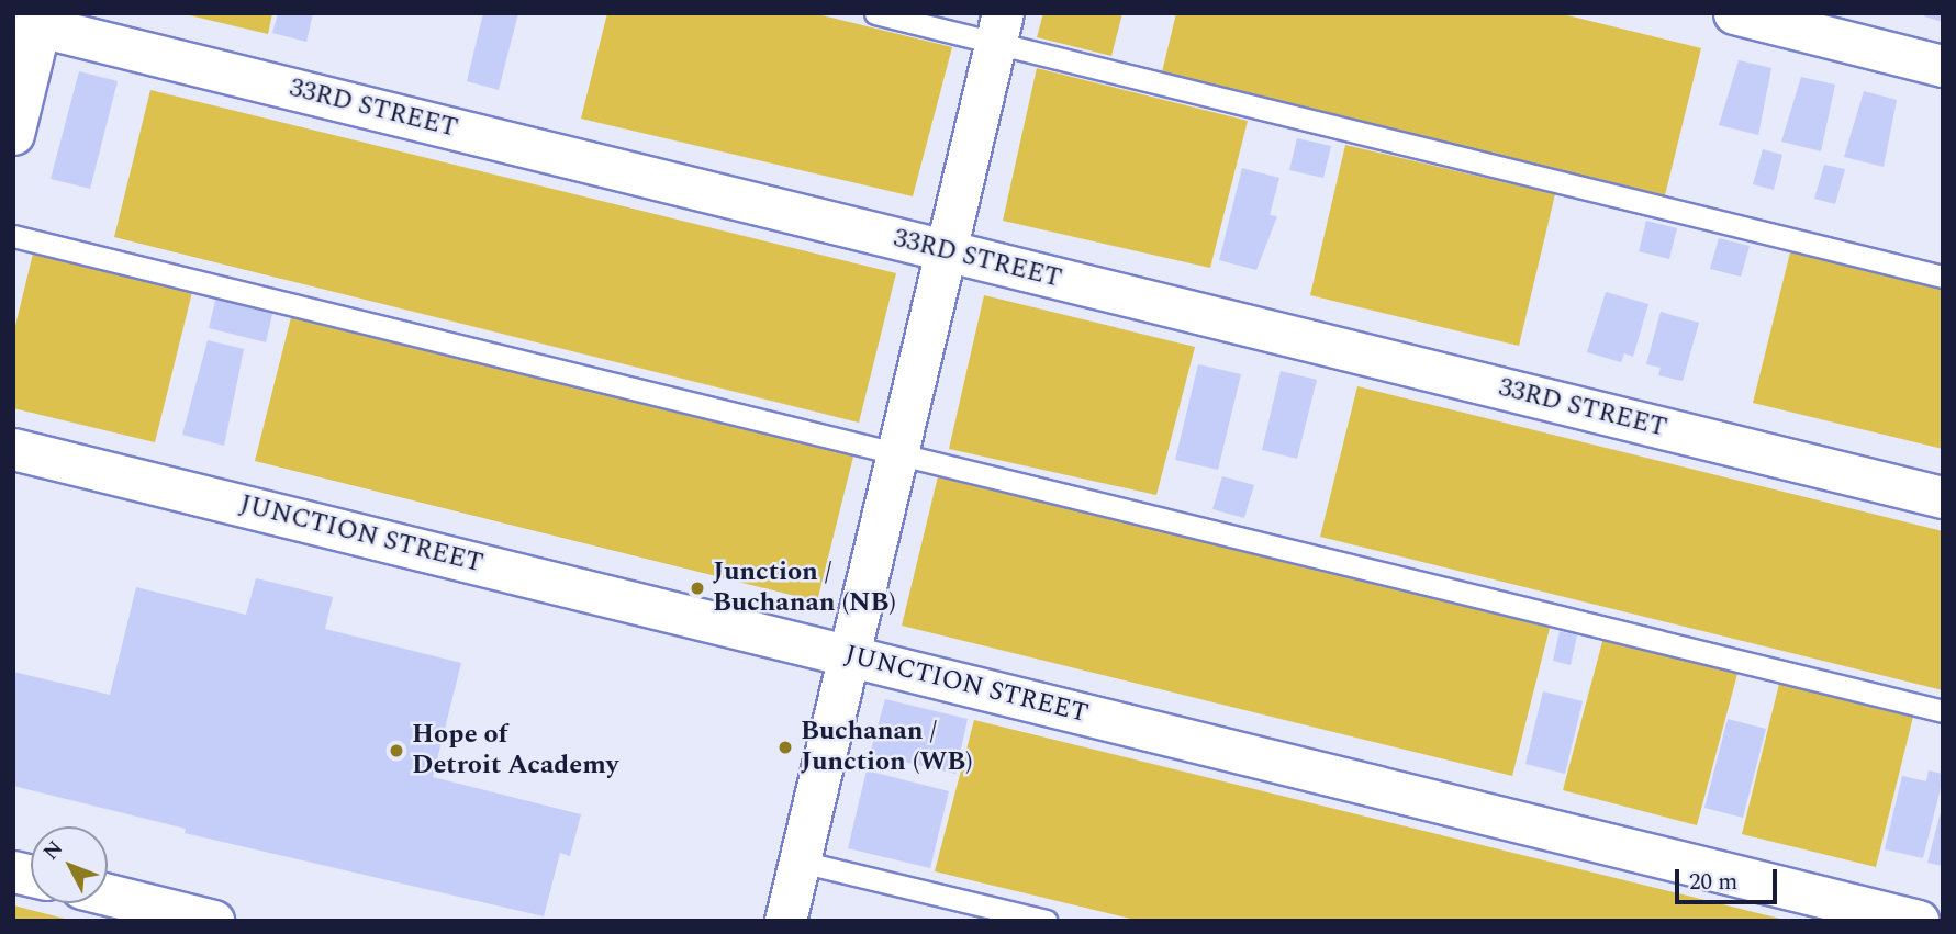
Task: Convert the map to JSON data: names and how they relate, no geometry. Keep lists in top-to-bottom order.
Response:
{
  "streets": {
    "street": ["33RD STREET", "JUNCTION STREET"]
  },
  "places": ["Junction / Buchanan (NB)", "Buchanan / Junction (WB)", "Hope of Detroit Academy"],
  "scale_bar": "20 m",
  "north": "top left"
}
